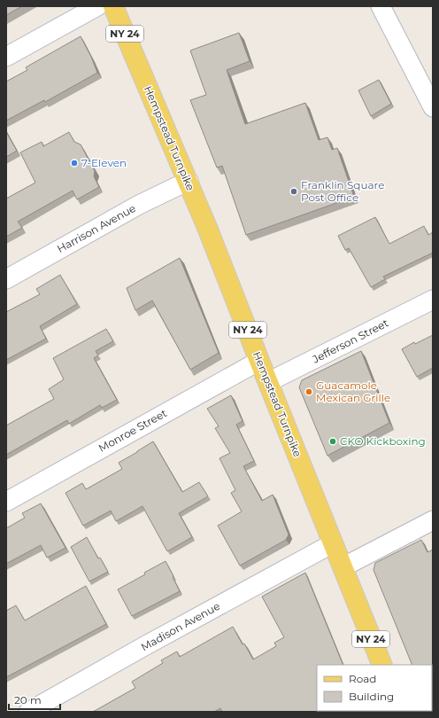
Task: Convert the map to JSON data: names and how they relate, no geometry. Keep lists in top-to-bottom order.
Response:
{
  "streets": {
    "main road": ["NY 24", "Hempstead Turnpike"],
    "street": [
      "Harrison Avenue",
      "Jefferson Street",
      "Monroe Street",
      "Madison Avenue"
    ]
  },
  "crossings": [
    ["Hempstead Turnpike", "Harrison Avenue"],
    ["Hempstead Turnpike", "Jefferson Street"],
    ["Hempstead Turnpike", "Monroe Street"],
    ["Hempstead Turnpike", "Madison Avenue"]
  ],
  "places": [
    "7-Eleven",
    "Franklin Square Post Office",
    "Guacamole Mexican Grille",
    "CKO Kickboxing"
  ],
  "legend": ["Road", "Building"],
  "scale_bar": "20 m"
}
